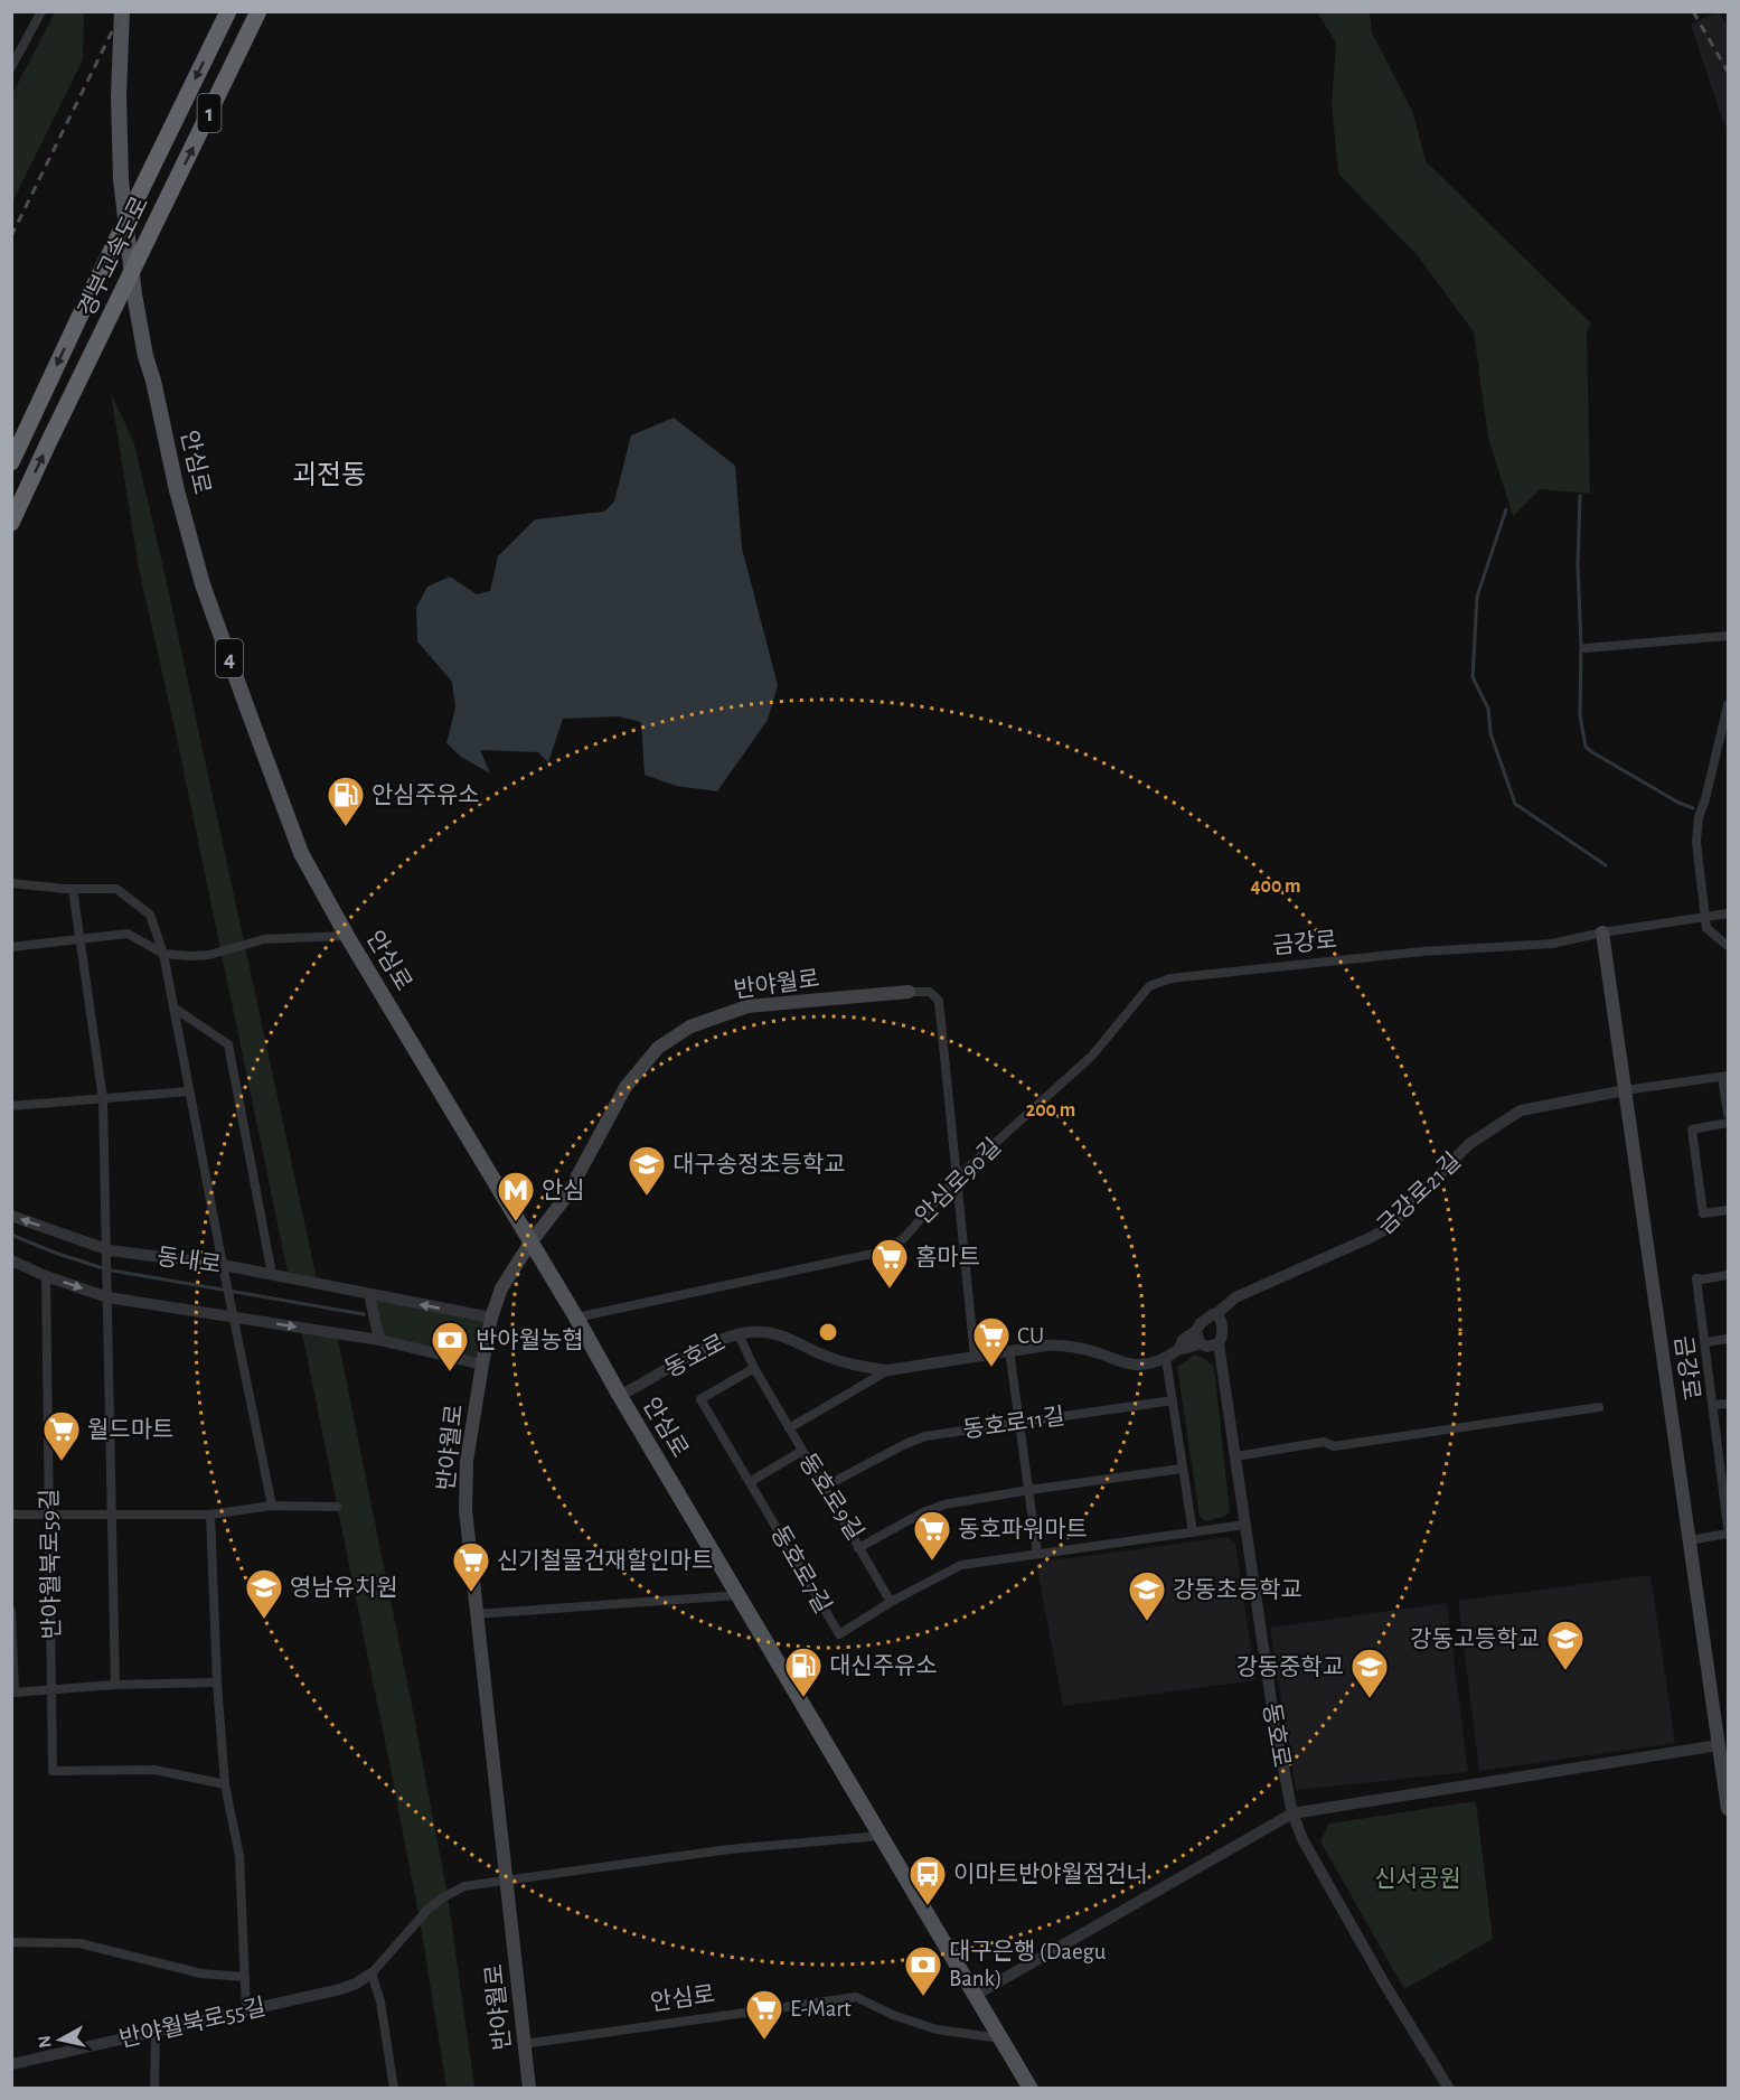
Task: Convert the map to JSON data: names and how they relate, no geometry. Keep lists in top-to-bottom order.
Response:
{
  "streets": {
    "highway": ["1", "경부고속도로"],
    "main road": [
      "안심로",
      "4",
      "금강로",
      "반야월로"
    ],
    "street": [
      "안심로90길",
      "금강로21길",
      "동내로",
      "동호로",
      "동호로11길",
      "동호로9길",
      "반야월북로59길",
      "동호로7길",
      "반야월북로55길"
    ]
  },
  "crossings": [
    ["안심로", "반야월로"],
    ["안심로", "안심로90길"],
    ["안심로", "동호로"],
    ["금강로", "안심로90길"],
    ["금강로", "금강로21길"],
    ["반야월로", "동내로"],
    ["금강로21길", "동호로"],
    ["동호로", "동호로9길"],
    ["동호로", "동호로7길"],
    ["동호로11길", "동호로9길"],
    ["동호로9길", "동호로7길"]
  ],
  "districts": ["괴전동"],
  "parks": ["신서공원"],
  "places": {
    "fuel station": ["안심주유소", "대신주유소"],
    "school or university": [
      "대구송정초등학교",
      "영남유치원",
      "강동초등학교",
      "강동고등학교",
      "강동중학교"
    ],
    "metro station": ["안심"],
    "supermarket": [
      "홈마트",
      "CU",
      "월드마트",
      "동호파워마트",
      "신기철물건재할인마트",
      "E-Mart"
    ],
    "bank": ["반야월농협", "대구은행 (Daegu Bank)"],
    "bus stop": ["이마트반야월점건너"]
  },
  "north": "left",
  "rings": ["400 m", "200 m"]
}
